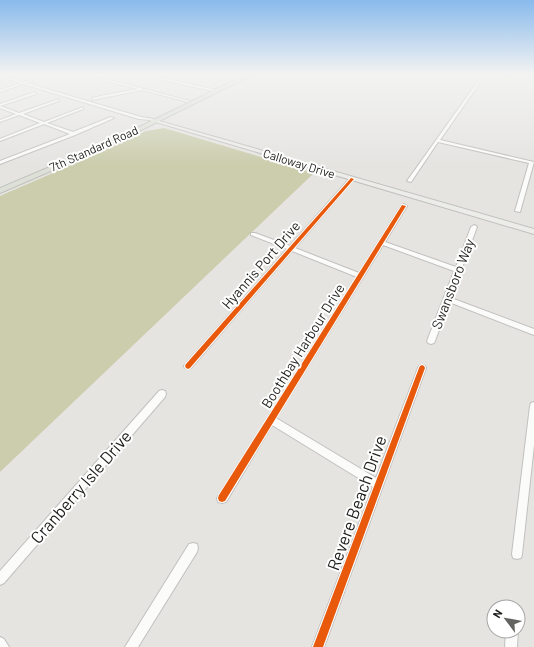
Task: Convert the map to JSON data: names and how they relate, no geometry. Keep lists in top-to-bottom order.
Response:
{
  "streets": {
    "main road": ["7th Standard Road", "Calloway Drive"],
    "street": [
      "Hyannis Port Drive",
      "Swansboro Way",
      "Boothbay Harbour Drive",
      "Cranberry Isle Drive",
      "Revere Beach Drive"
    ]
  },
  "crossings": [
    ["7th Standard Road", "Calloway Drive"],
    ["Calloway Drive", "Hyannis Port Drive"]
  ],
  "north": "top left"
}
